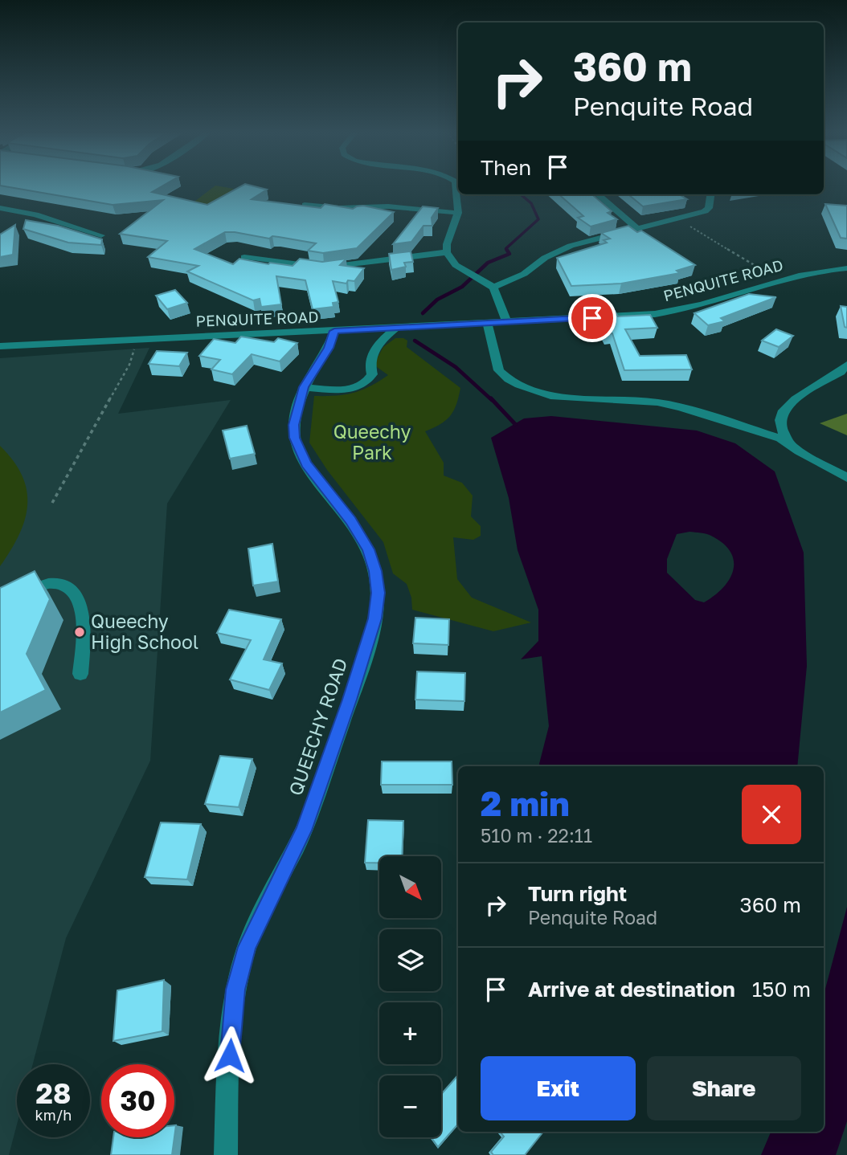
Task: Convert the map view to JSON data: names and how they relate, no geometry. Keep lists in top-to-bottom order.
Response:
{
  "streets": {
    "street": ["PENQUITE ROAD", "QUEECHY ROAD"]
  },
  "crossings": [
    ["PENQUITE ROAD", "QUEECHY ROAD"]
  ],
  "parks": ["Queechy Park"],
  "places": ["Queechy High School"],
  "north": "bottom right",
  "page": {
    "turn": ["360 m", "Penquite Road"],
    "then": "Then",
    "heading": ["2 min", "510 m · 22:11"],
    "map_buttons": ["+", "−"],
    "list": [
      {
        "name": "Turn right",
        "note": "Penquite Road",
        "value": "360 m"
      },
      {
        "name": "Arrive at destination",
        "value": "150 m"
      }
    ],
    "buttons": ["Exit", "Share"],
    "speed": "28 km/h",
    "limit": "30"
  }
}
